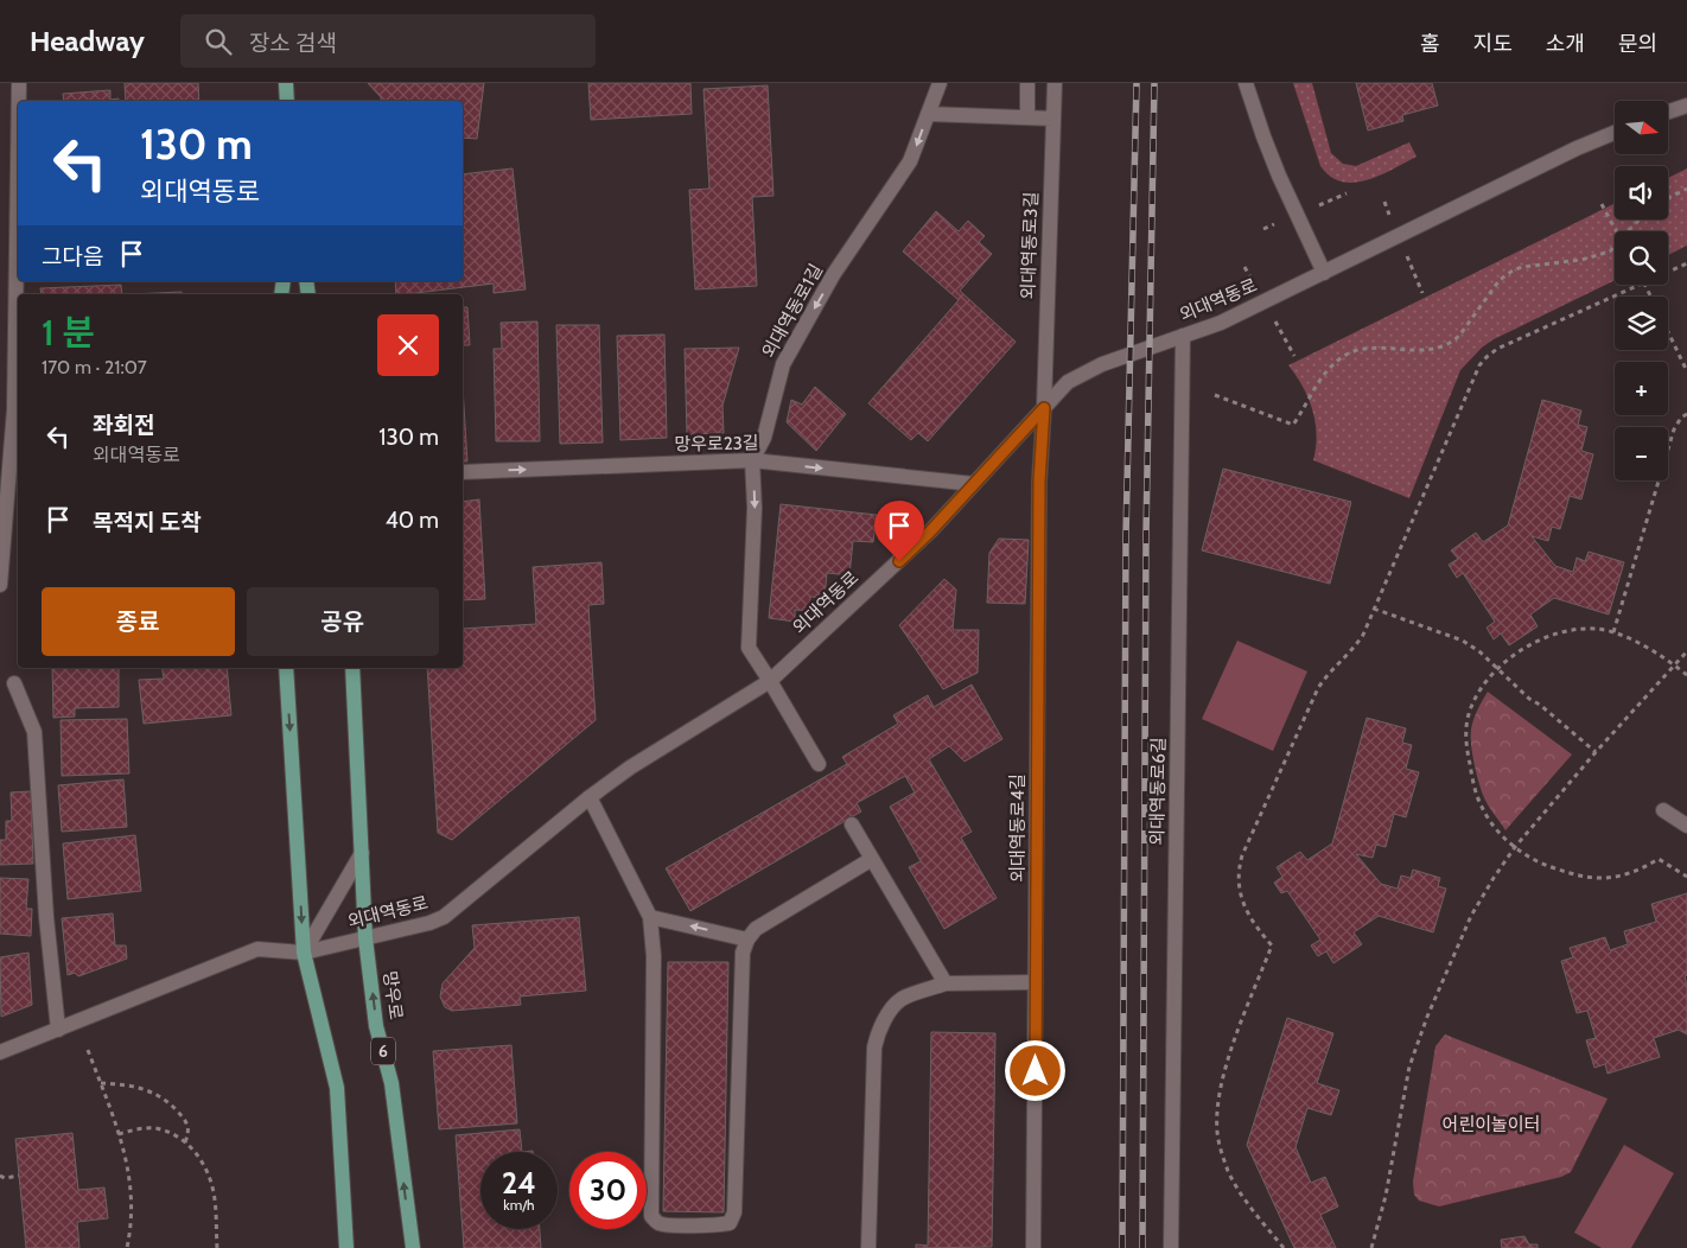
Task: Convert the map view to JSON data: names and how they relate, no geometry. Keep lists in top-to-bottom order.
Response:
{
  "streets": {
    "main road": ["망우로", "6"],
    "street": [
      "외대역동로3길",
      "외대역동로",
      "외대역동로1길",
      "망우로23길",
      "외대역동로6길",
      "외대역동로4길"
    ]
  },
  "crossings": [
    ["외대역동로3길", "외대역동로"],
    ["외대역동로3길", "외대역동로4길"],
    ["외대역동로", "외대역동로1길"],
    ["외대역동로", "망우로23길"],
    ["외대역동로", "외대역동로6길"],
    ["외대역동로", "외대역동로4길"],
    ["외대역동로", "망우로"],
    ["외대역동로1길", "망우로23길"]
  ],
  "one_way": ["외대역동로1길", "망우로23길"],
  "parks": ["어린이놀이터"],
  "north": "right",
  "page": {
    "header": "Headway",
    "search": "장소 검색",
    "nav": [
      "홈",
      "지도",
      "소개",
      "문의"
    ],
    "map_buttons": ["+", "−"],
    "turn": ["130 m", "외대역동로"],
    "then": "그다음",
    "heading": ["1 분", "170 m · 21:07"],
    "list": [
      {
        "name": "좌회전",
        "note": "외대역동로",
        "value": "130 m"
      },
      {
        "name": "목적지 도착",
        "value": "40 m"
      }
    ],
    "buttons": ["종료", "공유"],
    "speed": "24 km/h",
    "limit": "30"
  }
}
